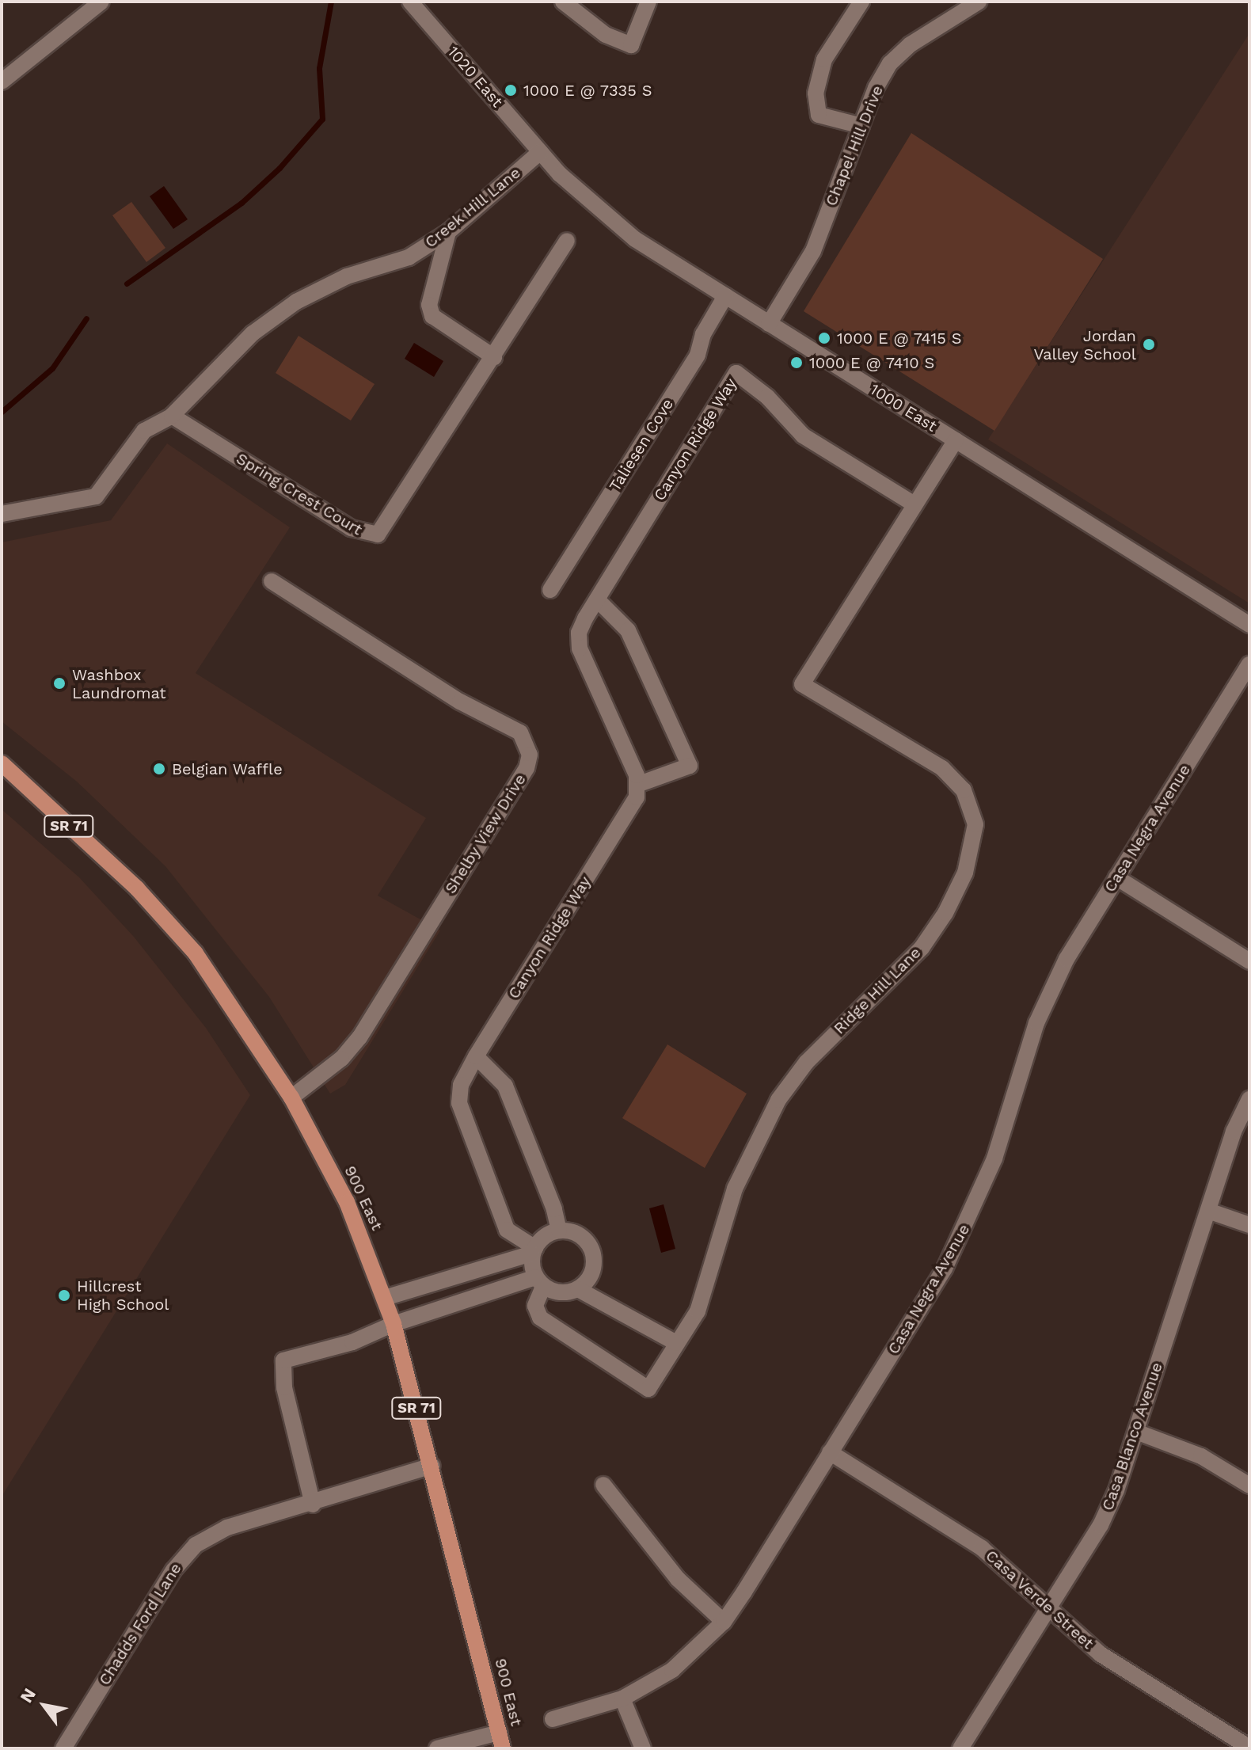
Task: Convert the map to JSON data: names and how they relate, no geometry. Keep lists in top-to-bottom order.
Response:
{
  "streets": {
    "main road": ["SR 71", "900 East"],
    "street": [
      "1020 East",
      "Chapel Hill Drive",
      "Creek Hill Lane",
      "1000 East",
      "Canyon Ridge Way",
      "Taliesen Cove",
      "Spring Crest Court",
      "Casa Negra Avenue",
      "Shelby View Drive",
      "Ridge Hill Lane",
      "Casa Blanco Avenue",
      "Casa Verde Street",
      "Chadds Ford Lane"
    ]
  },
  "crossings": [
    ["1020 East", "Creek Hill Lane"],
    ["1020 East", "1000 East"],
    ["Chapel Hill Drive", "1000 East"],
    ["Creek Hill Lane", "1000 East"],
    ["Creek Hill Lane", "Spring Crest Court"],
    ["1000 East", "Taliesen Cove"],
    ["1000 East", "Ridge Hill Lane"],
    ["Canyon Ridge Way", "Ridge Hill Lane"],
    ["Casa Negra Avenue", "Casa Verde Street"],
    ["Shelby View Drive", "900 East"],
    ["900 East", "Chadds Ford Lane"],
    ["Casa Blanco Avenue", "Casa Verde Street"]
  ],
  "places": [
    "1000 E @ 7335 S",
    "1000 E @ 7415 S",
    "Jordan Valley School",
    "1000 E @ 7410 S",
    "Washbox Laundromat",
    "Belgian Waffle",
    "Hillcrest High School"
  ],
  "north": "top left"
}
